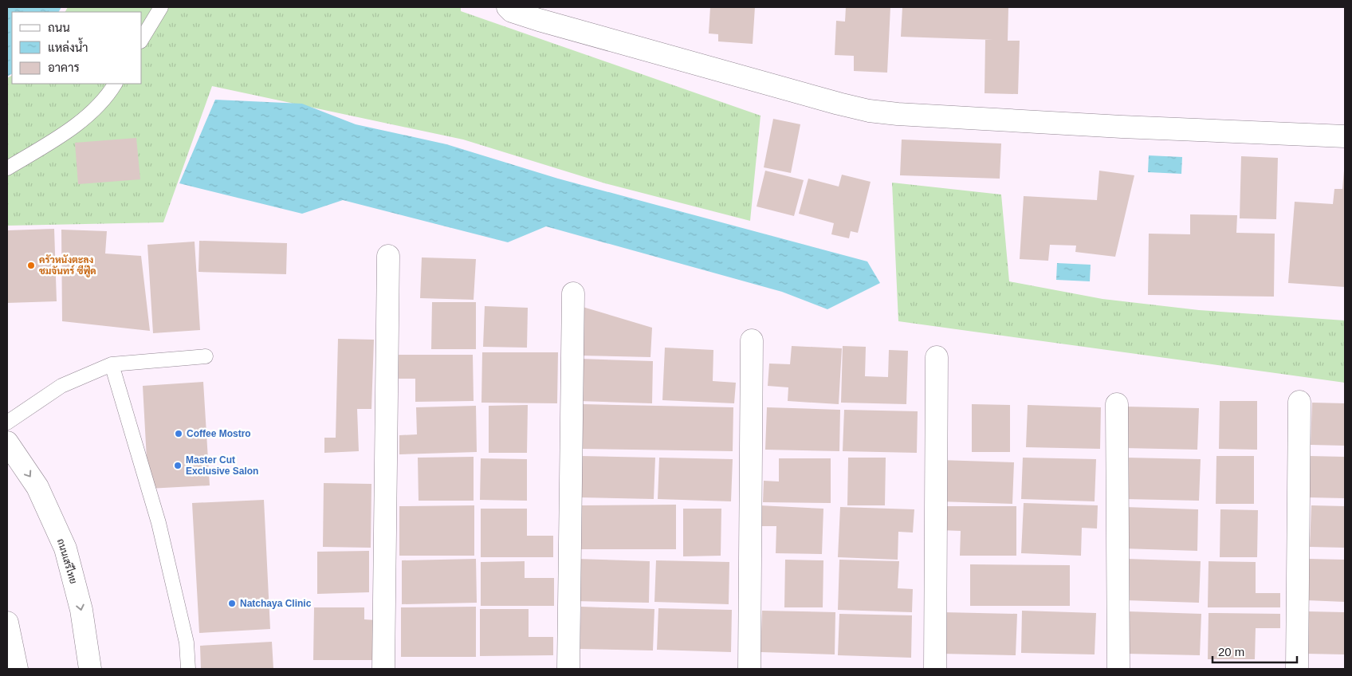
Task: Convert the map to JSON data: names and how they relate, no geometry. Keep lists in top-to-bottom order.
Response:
{
  "streets": {
    "street": ["ถนนเสรีไทย"]
  },
  "one_way": ["ถนนเสรีไทย"],
  "places": [
    "ครัวหนังตะลุง ชมจันทร์ ซีฟู๊ด",
    "Coffee Mostro",
    "Master Cut Exclusive Salon",
    "Natchaya Clinic"
  ],
  "legend": ["ถนน", "แหล่งน้ำ", "อาคาร"],
  "scale_bar": "20 m"
}
